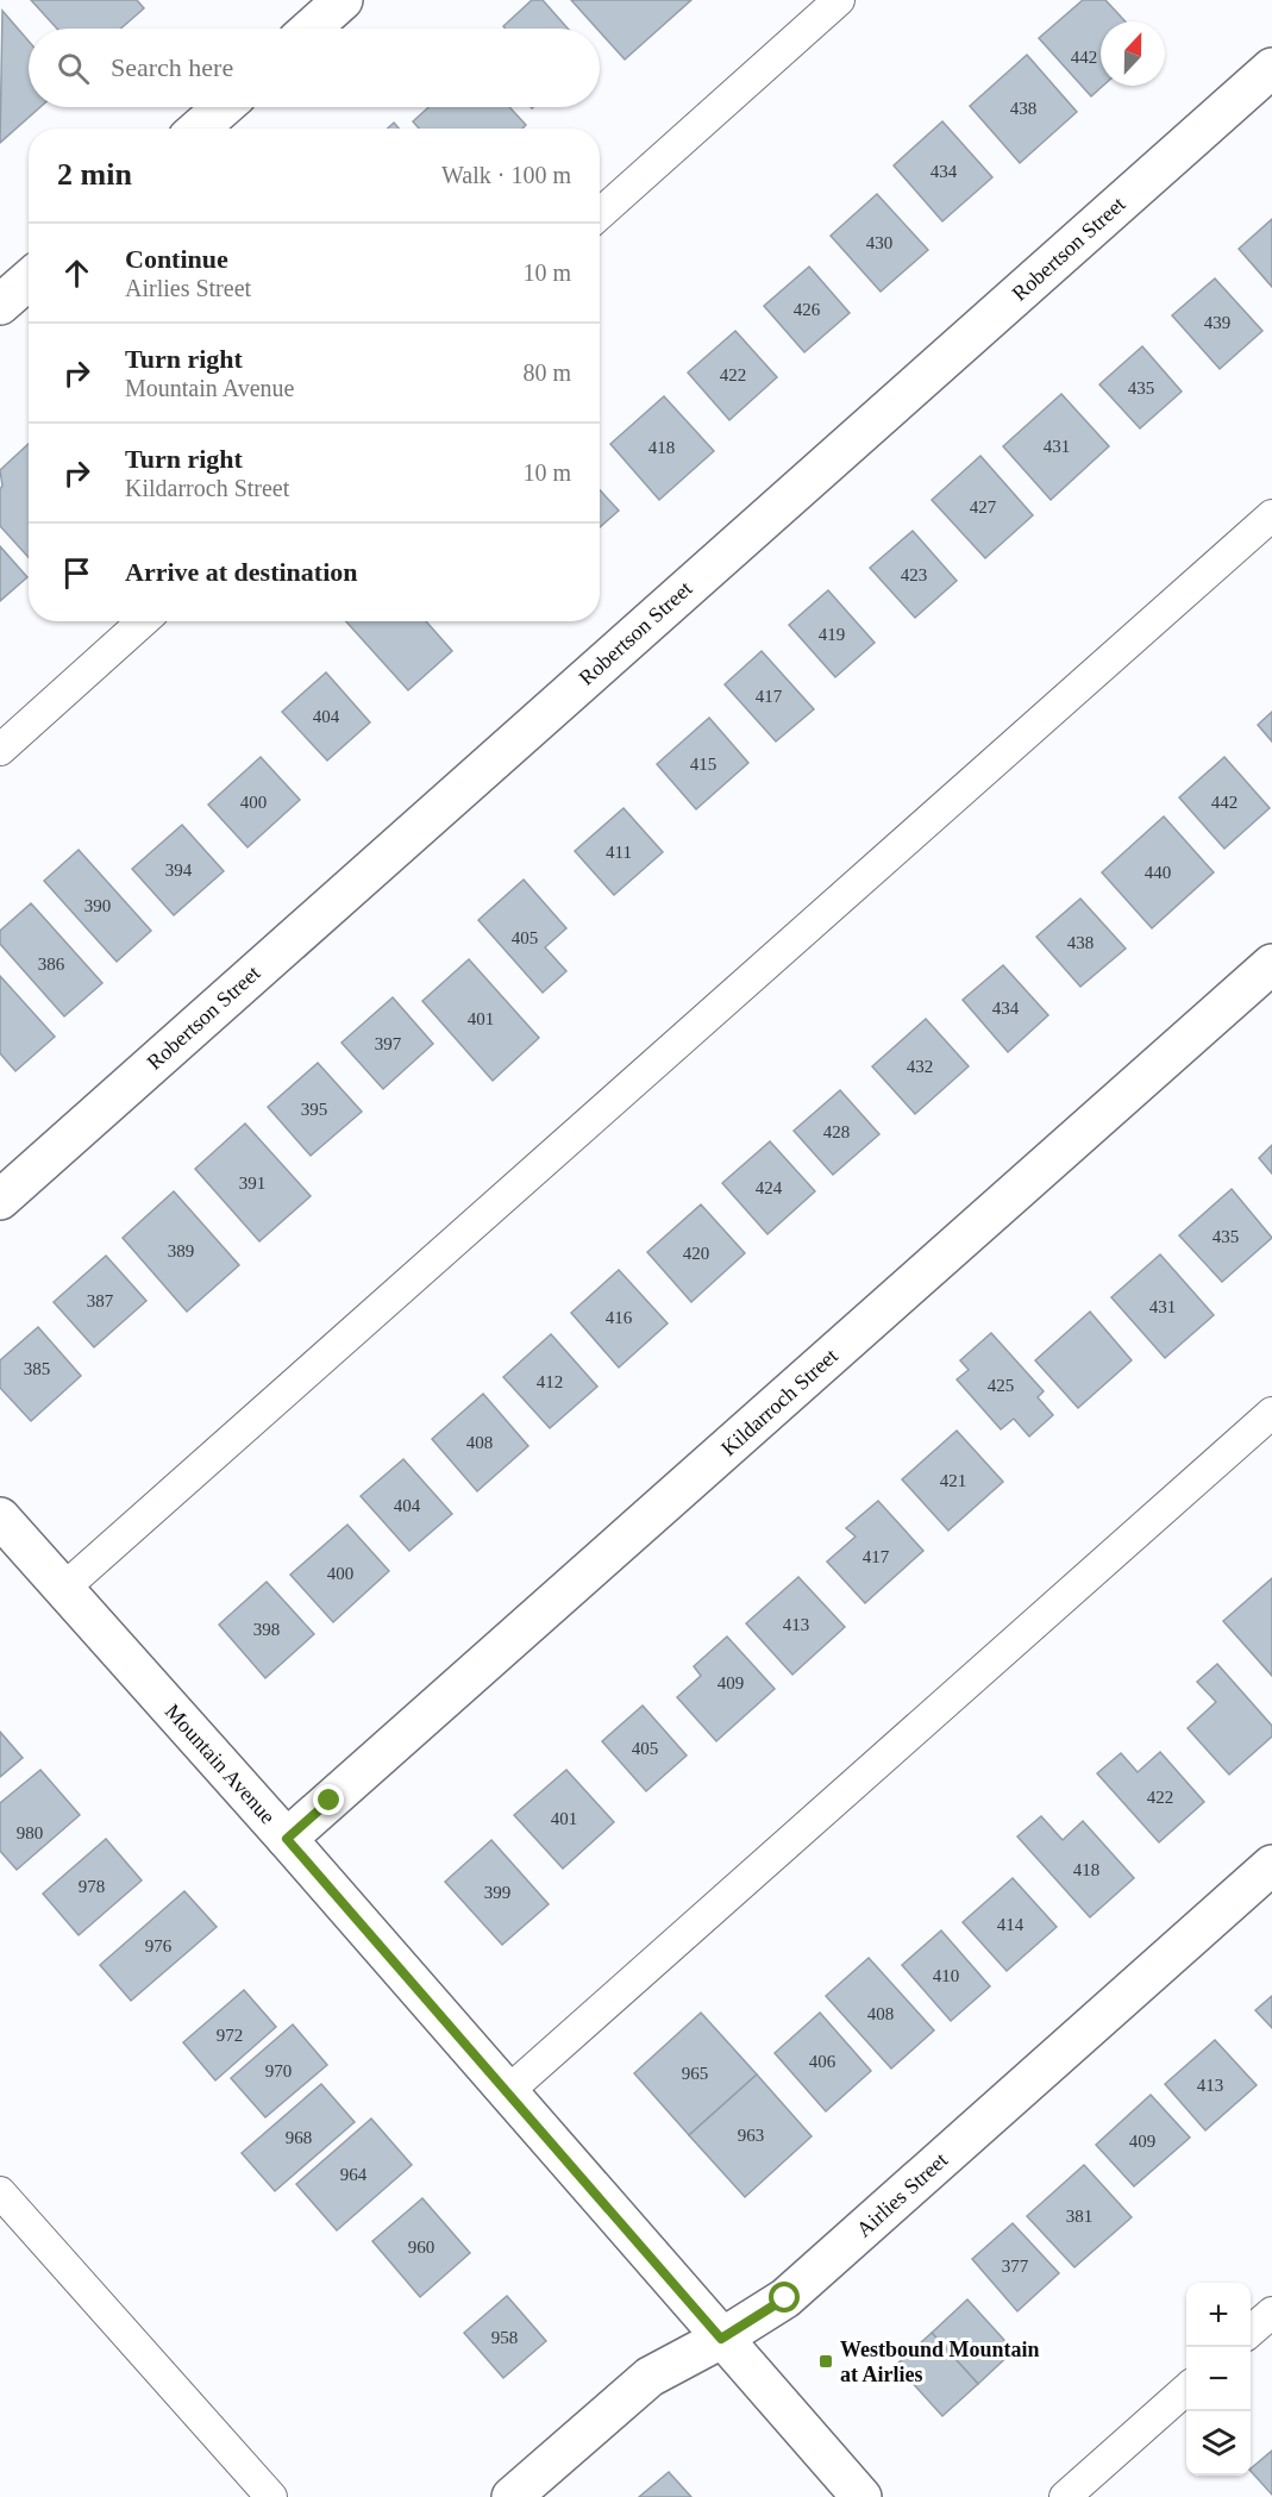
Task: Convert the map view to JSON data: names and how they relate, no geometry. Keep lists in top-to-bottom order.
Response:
{
  "streets": {
    "street": [
      "Robertson Street",
      "Kildarroch Street",
      "Mountain Avenue",
      "Airlies Street"
    ]
  },
  "crossings": [
    ["Kildarroch Street", "Mountain Avenue"],
    ["Mountain Avenue", "Airlies Street"]
  ],
  "places": {
    "transit": ["Westbound Mountain at Airlies"]
  },
  "house_numbers": [
    "442",
    "438",
    "434",
    "430",
    "426",
    "439",
    "422",
    "435",
    "431",
    "418",
    "427",
    "423",
    "419",
    "417",
    "404",
    "415",
    "400",
    "442",
    "411",
    "394",
    "440",
    "390",
    "405",
    "438",
    "386",
    "434",
    "401",
    "397",
    "432",
    "395",
    "428",
    "391",
    "424",
    "435",
    "389",
    "420",
    "387",
    "431",
    "416",
    "385",
    "412",
    "425",
    "408",
    "421",
    "404",
    "417",
    "400",
    "413",
    "398",
    "409",
    "405",
    "422",
    "401",
    "980",
    "418",
    "978",
    "399",
    "414",
    "976",
    "410",
    "408",
    "972",
    "406",
    "970",
    "965",
    "413",
    "963",
    "968",
    "409",
    "964",
    "381",
    "960",
    "377",
    "958"
  ],
  "north": "top",
  "page": {
    "search": "Search here",
    "heading": ["2 min", "Walk · 100 m"],
    "list": [
      ["Continue", "Airlies Street", "10 m"],
      ["Turn right", "Mountain Avenue", "80 m"],
      ["Turn right", "Kildarroch Street", "10 m"],
      "Arrive at destination"
    ],
    "map_buttons": ["+", "−"]
  }
}
